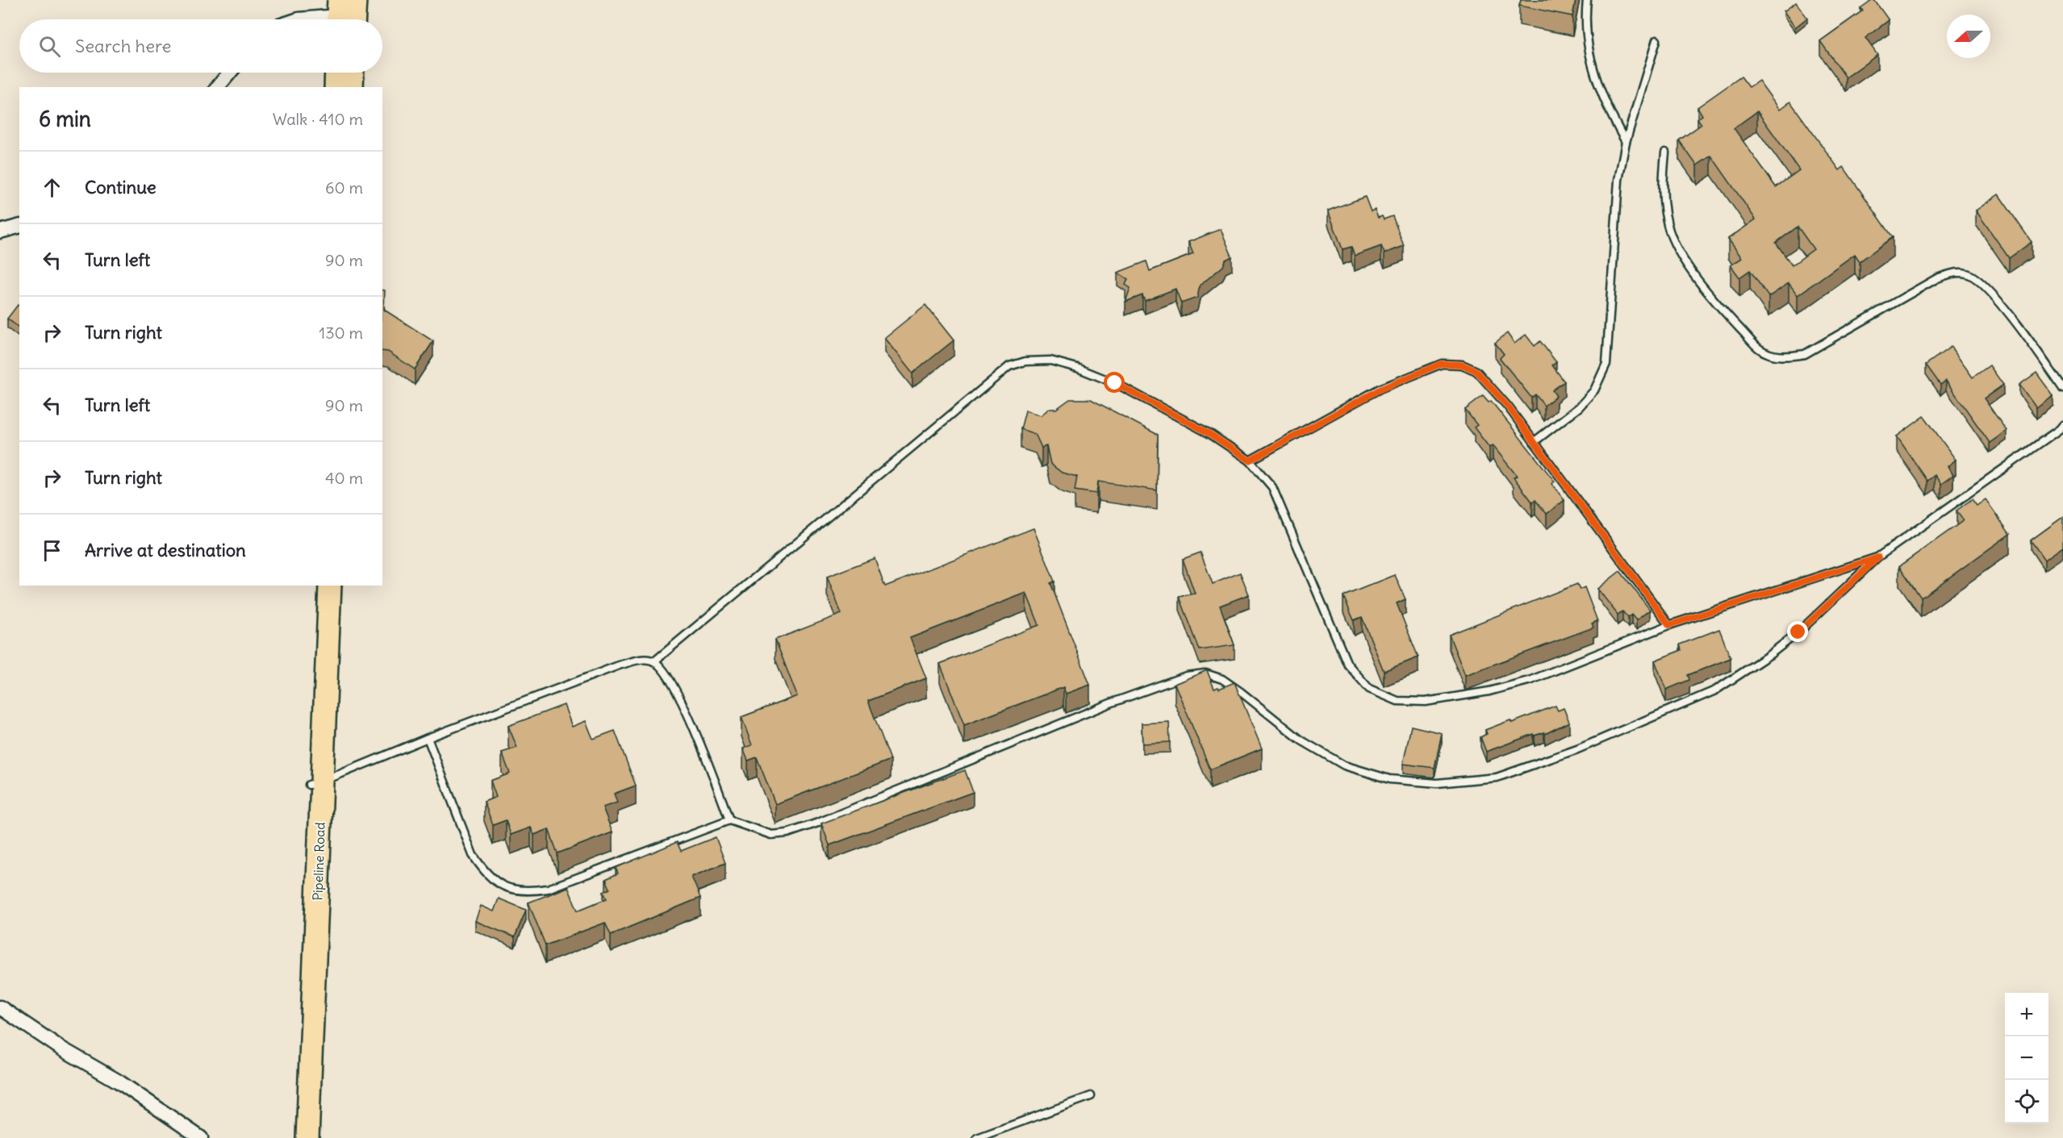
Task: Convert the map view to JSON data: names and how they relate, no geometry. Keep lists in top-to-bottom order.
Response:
{
  "streets": {
    "main road": ["Pipeline Road"]
  },
  "north": "left",
  "page": {
    "search": "Search here",
    "heading": ["6 min", "Walk · 410 m"],
    "list": [
      ["Continue", "60 m"],
      ["Turn left", "90 m"],
      ["Turn right", "130 m"],
      ["Turn left", "90 m"],
      ["Turn right", "40 m"],
      "Arrive at destination"
    ],
    "map_buttons": ["+", "−"]
  }
}
